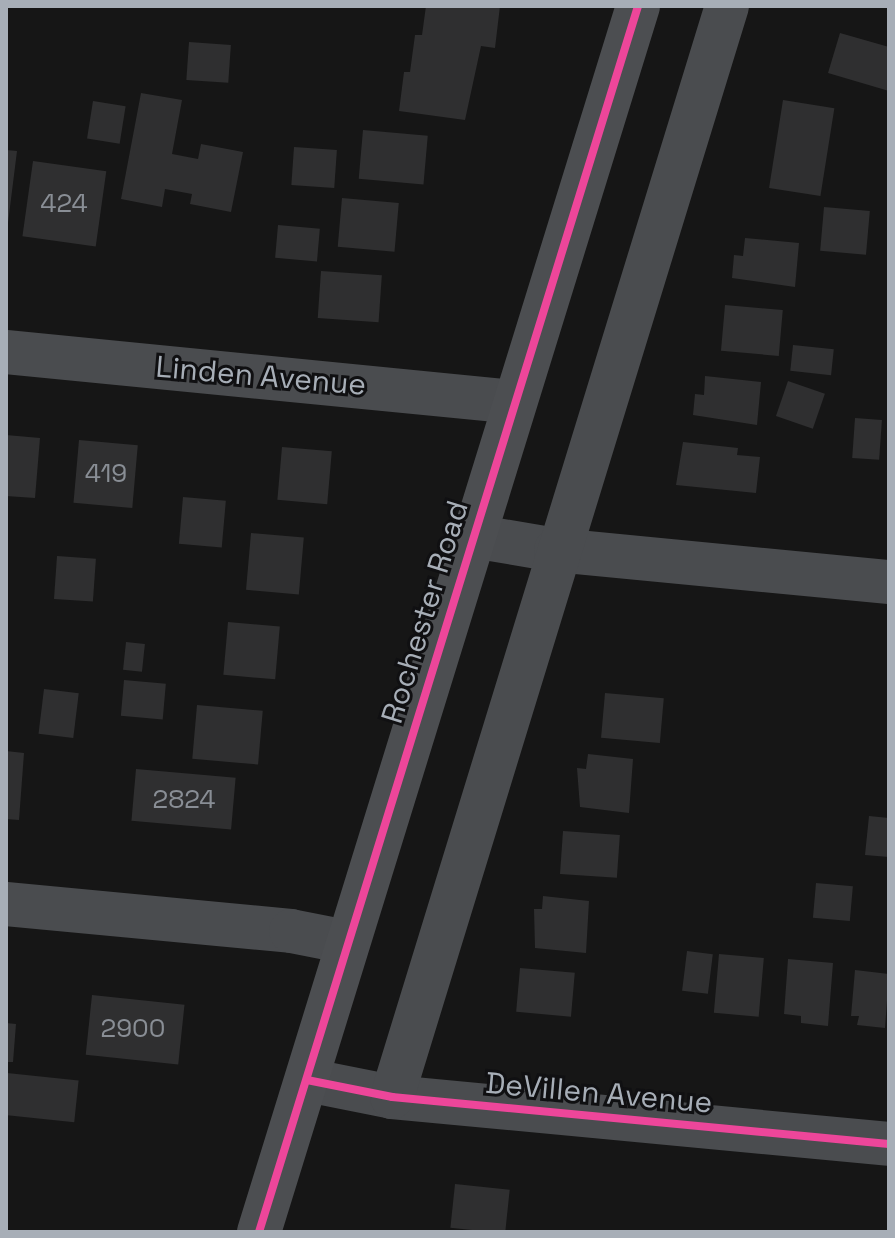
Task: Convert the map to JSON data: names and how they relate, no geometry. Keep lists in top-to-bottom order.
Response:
{
  "streets": {
    "main road": ["Rochester Road"],
    "street": ["Linden Avenue", "DeVillen Avenue"]
  },
  "crossings": [
    ["Linden Avenue", "Rochester Road"],
    ["Rochester Road", "DeVillen Avenue"]
  ],
  "house_numbers": [
    "424",
    "419",
    "2824",
    "2900"
  ]
}
